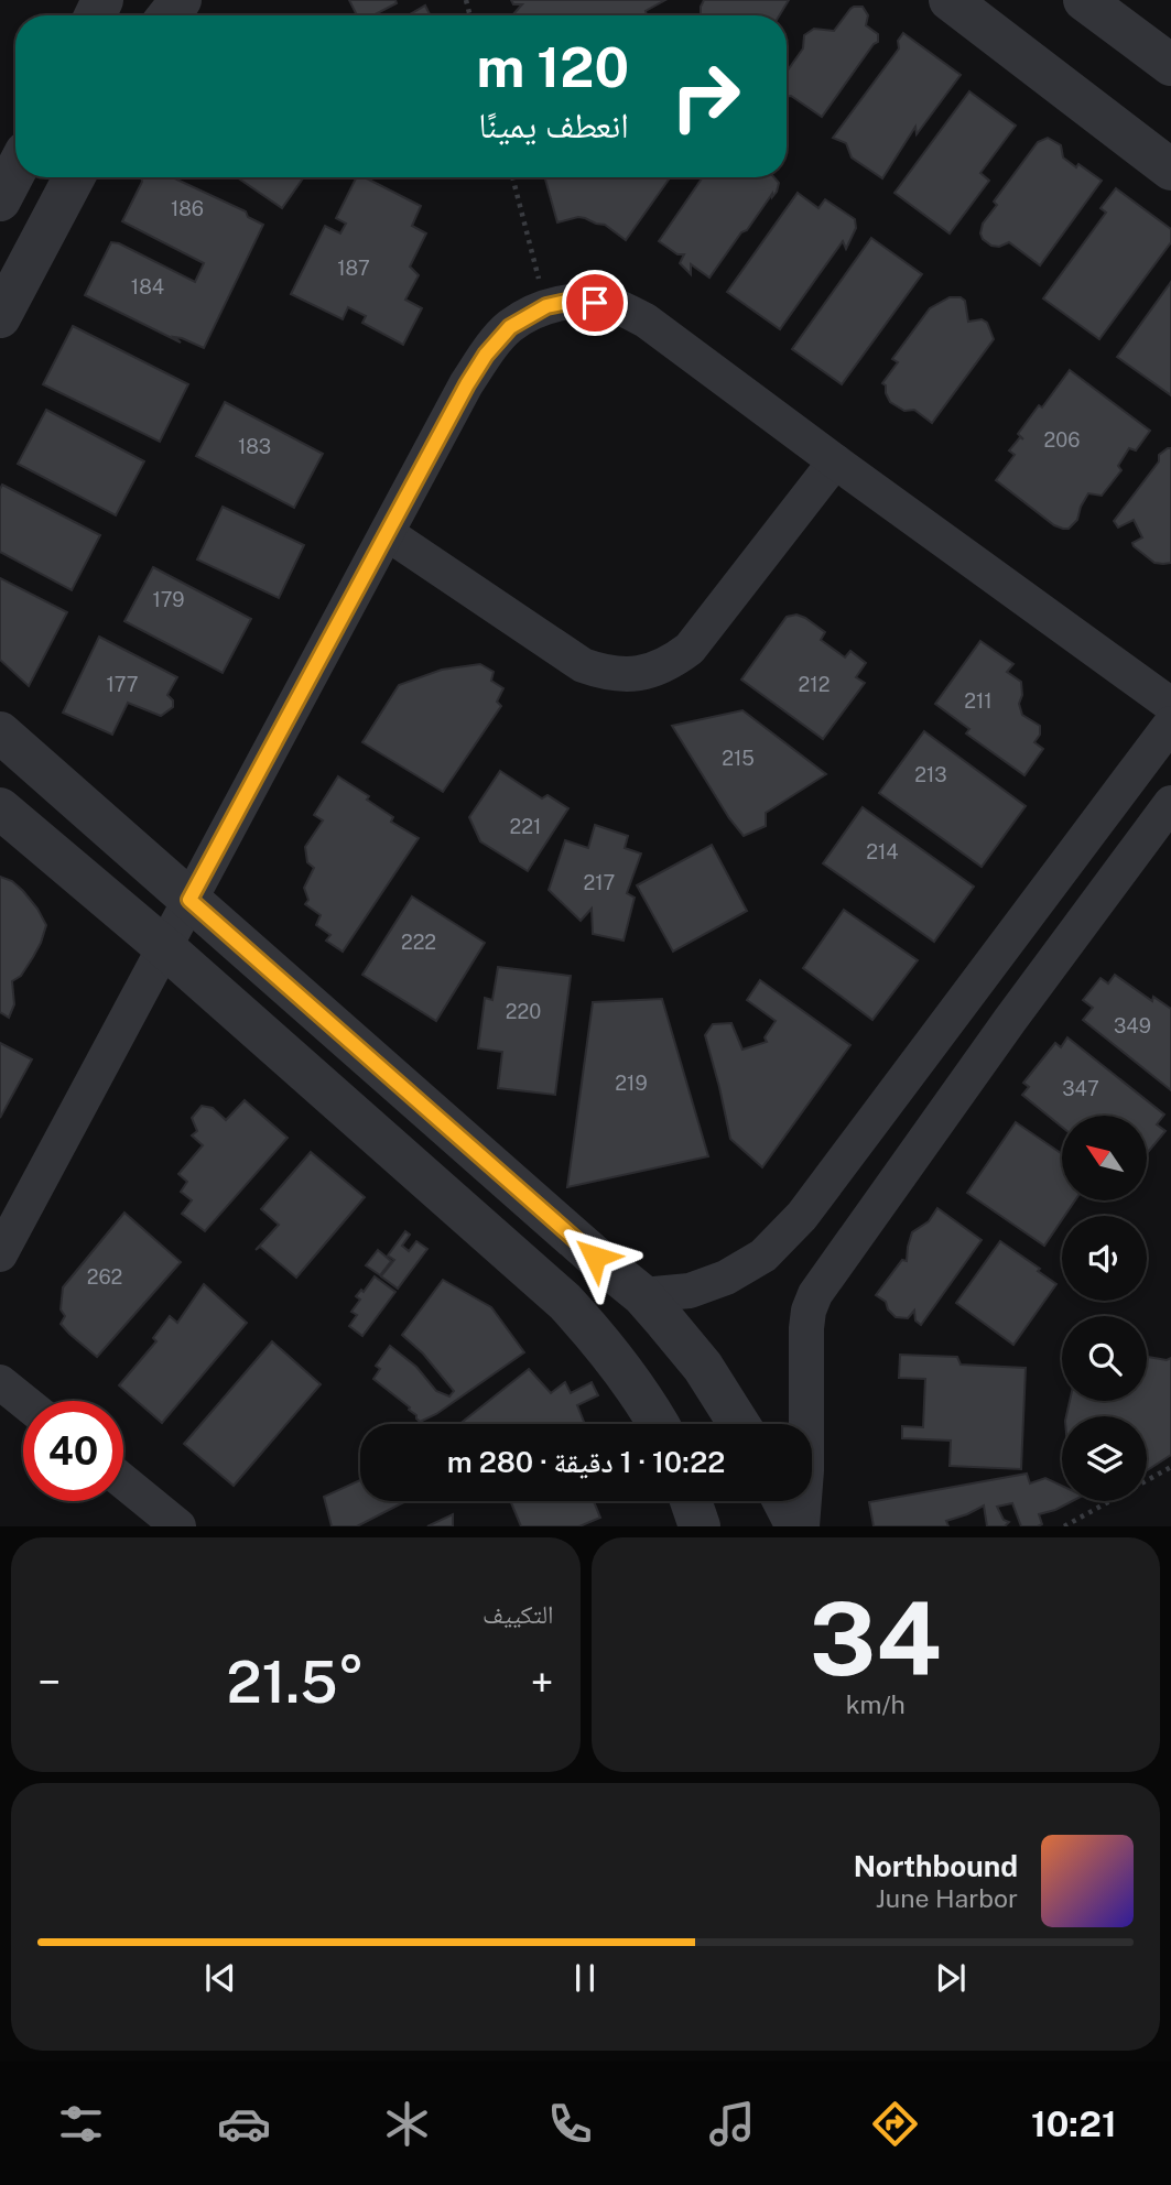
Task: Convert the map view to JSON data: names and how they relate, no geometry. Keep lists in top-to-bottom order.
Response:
{
  "house_numbers": [
    "186",
    "187",
    "184",
    "206",
    "183",
    "179",
    "177",
    "212",
    "211",
    "215",
    "213",
    "221",
    "214",
    "217",
    "222",
    "220",
    "349",
    "219",
    "347",
    "262"
  ],
  "north": "top left",
  "page": {
    "turn": ["120 m", "انعطف يمينًا"],
    "limit": "40",
    "trip": "10:22 · 1 دقيقة · 280 m",
    "tile": [
      ["34", "km/h"],
      "التكييف"
    ],
    "heat": ["−", "21.5°", "+"],
    "song": ["Northbound", "June Harbor"],
    "tabs": "10:21"
  }
}
